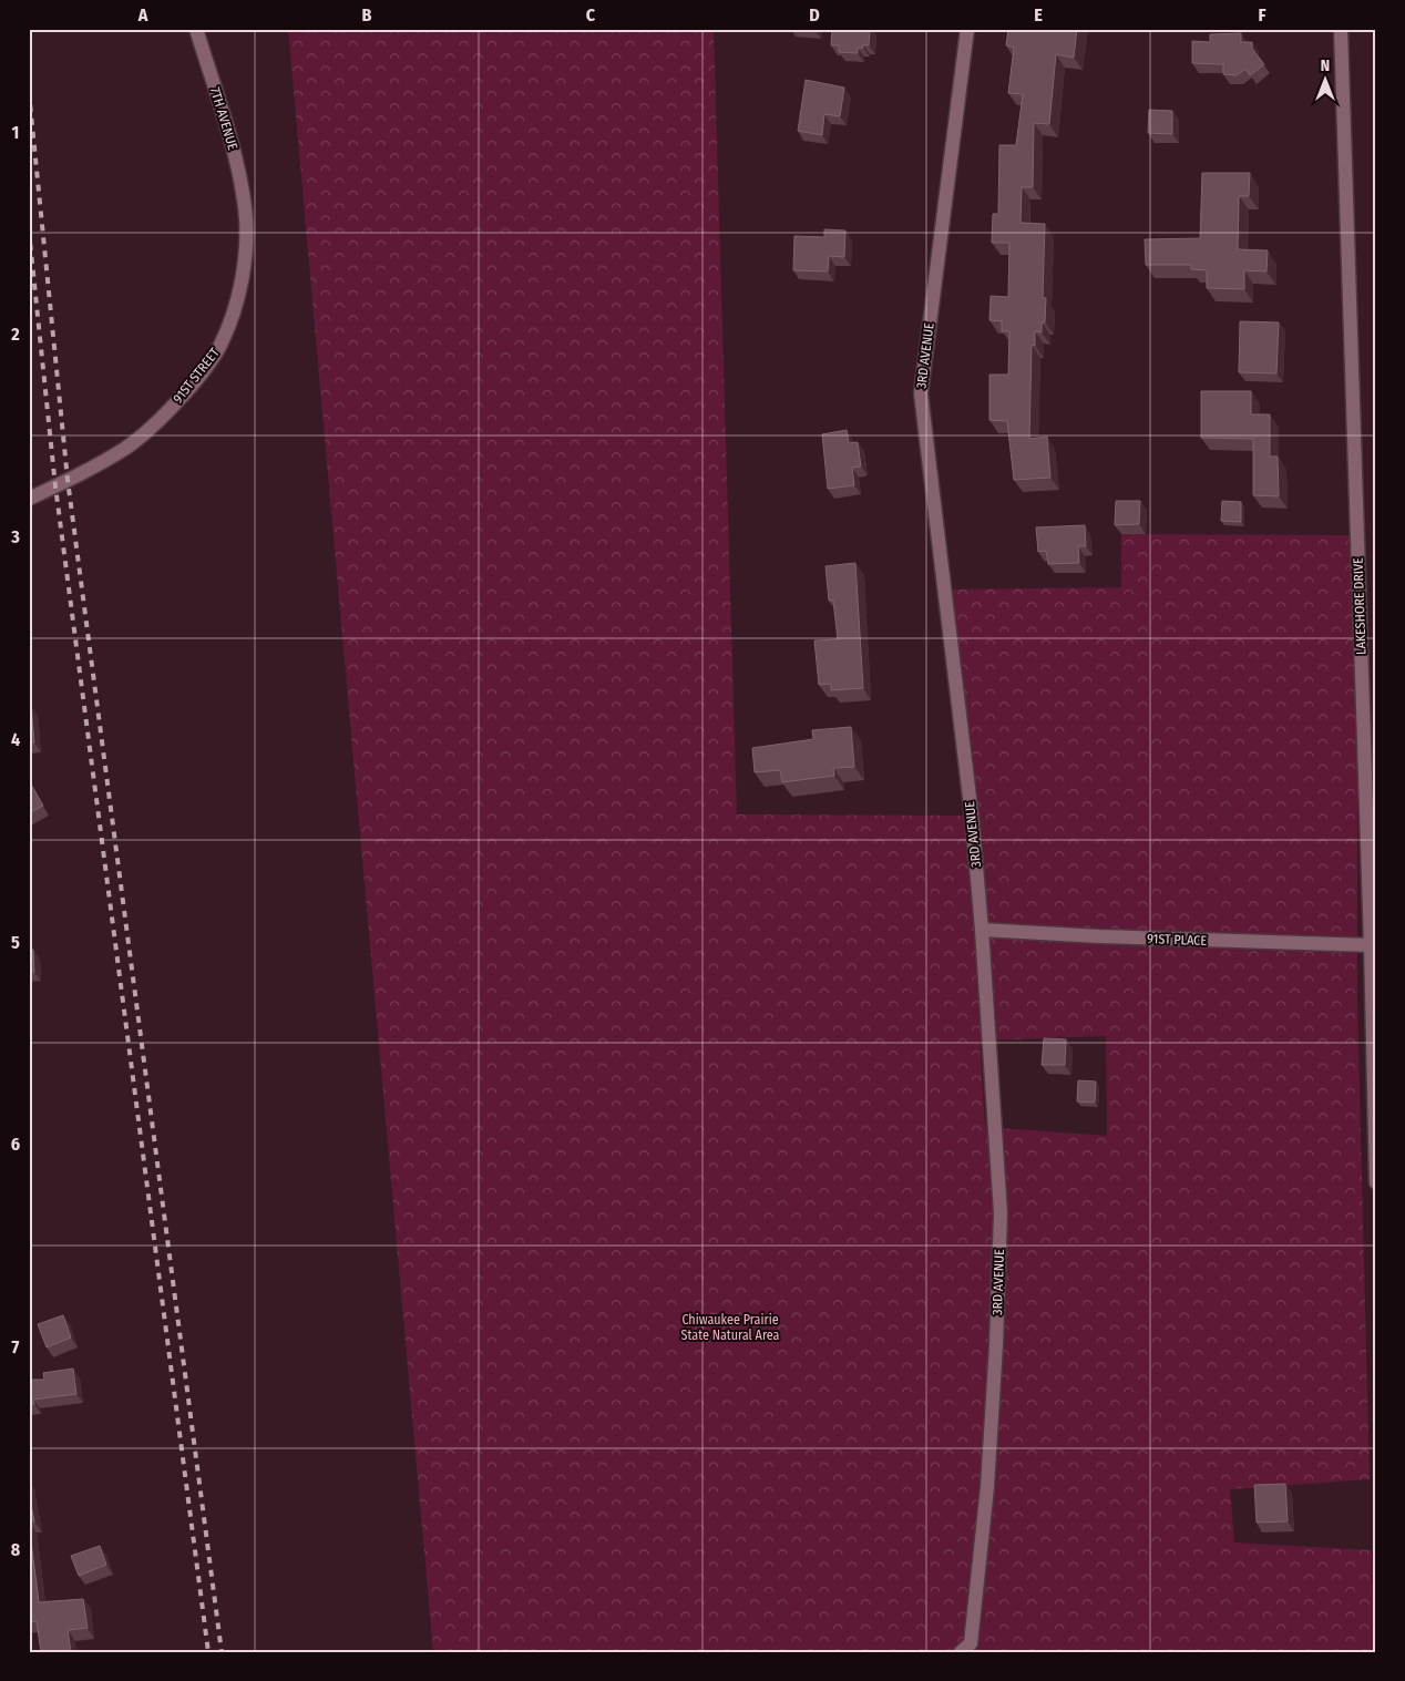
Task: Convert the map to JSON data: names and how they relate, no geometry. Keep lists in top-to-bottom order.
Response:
{
  "streets": {
    "street": [
      "7TH AVENUE",
      "3RD AVENUE",
      "91ST STREET",
      "LAKESHORE DRIVE",
      "91ST PLACE"
    ]
  },
  "crossings": [
    ["7TH AVENUE", "91ST STREET"],
    ["3RD AVENUE", "91ST PLACE"],
    ["LAKESHORE DRIVE", "91ST PLACE"]
  ],
  "parks": ["Chiwaukee Prairie State Natural Area"],
  "north": "top",
  "grid": {
    "columns": [
      "A",
      "B",
      "C",
      "D",
      "E",
      "F"
    ],
    "rows": [
      "1",
      "2",
      "3",
      "4",
      "5",
      "6",
      "7",
      "8"
    ]
  }
}
